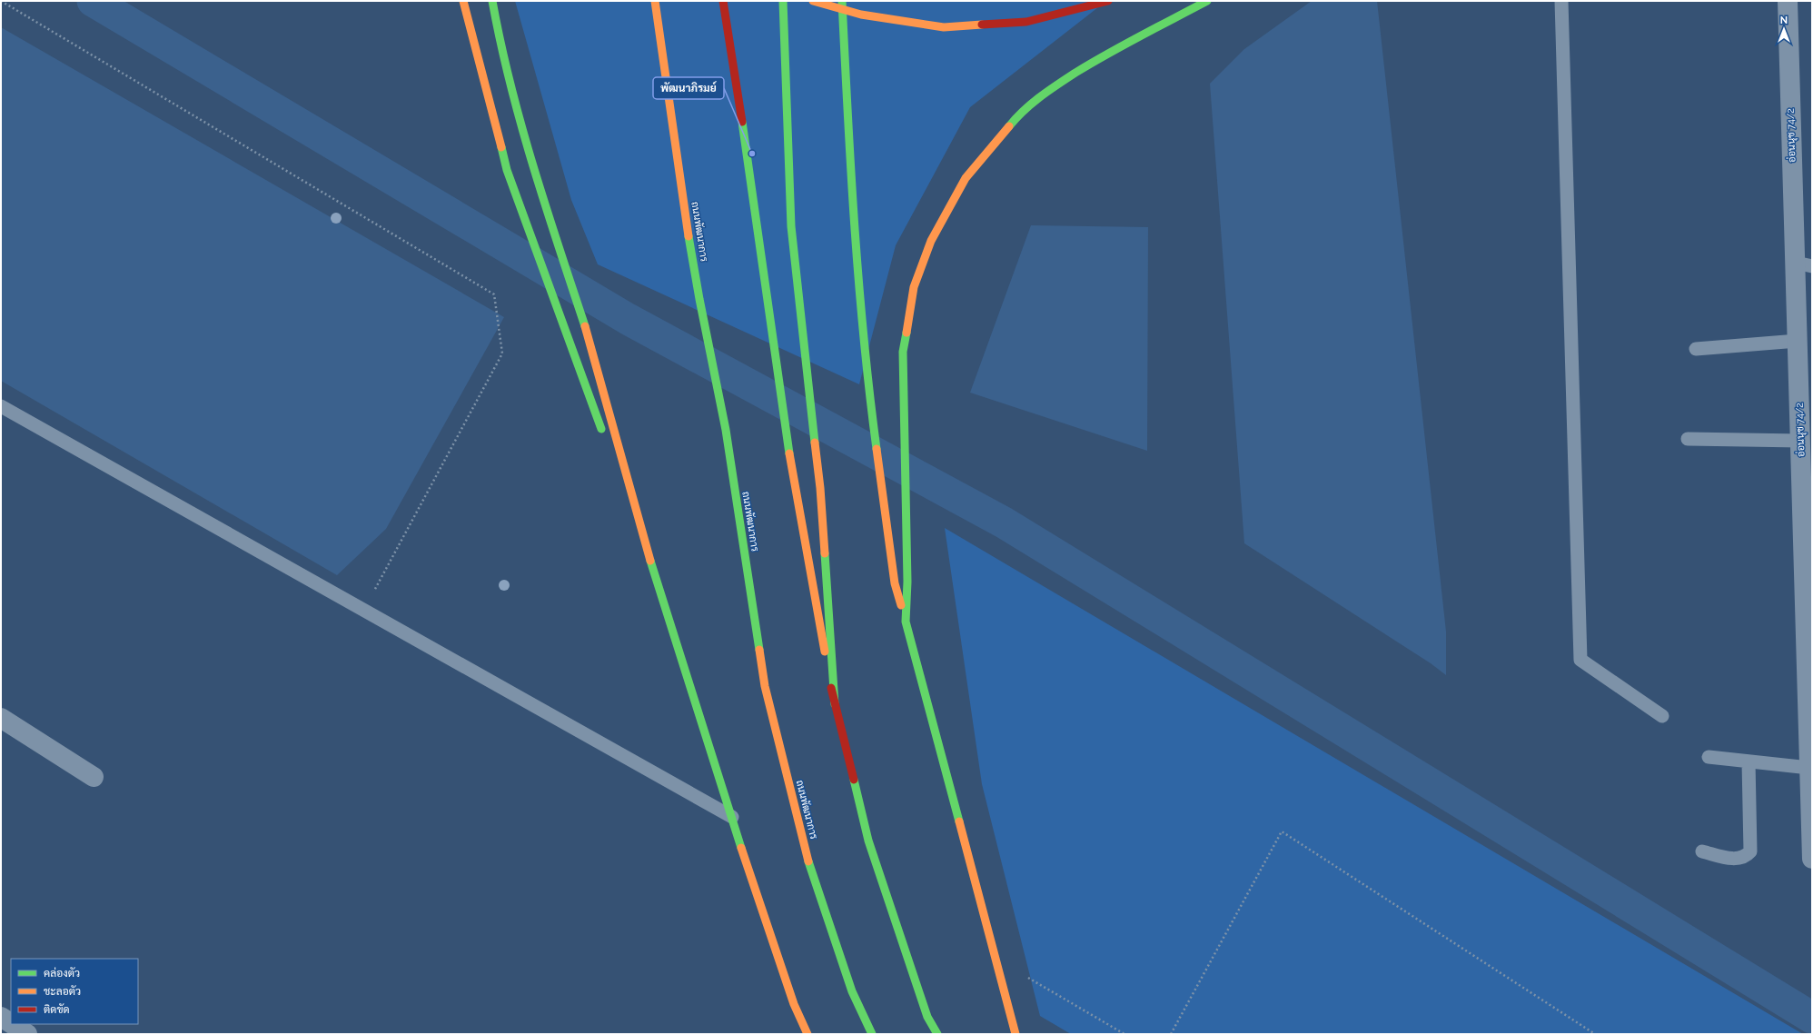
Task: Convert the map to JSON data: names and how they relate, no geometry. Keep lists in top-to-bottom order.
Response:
{
  "streets": {
    "main road": ["ถนนพัฒนาการ"],
    "street": ["อ่อนนุช 74/2"]
  },
  "places": ["พัฒนาภิรมย์"],
  "legend": ["คล่องตัว", "ชะลอตัว", "ติดขัด"],
  "north": "top"
}
